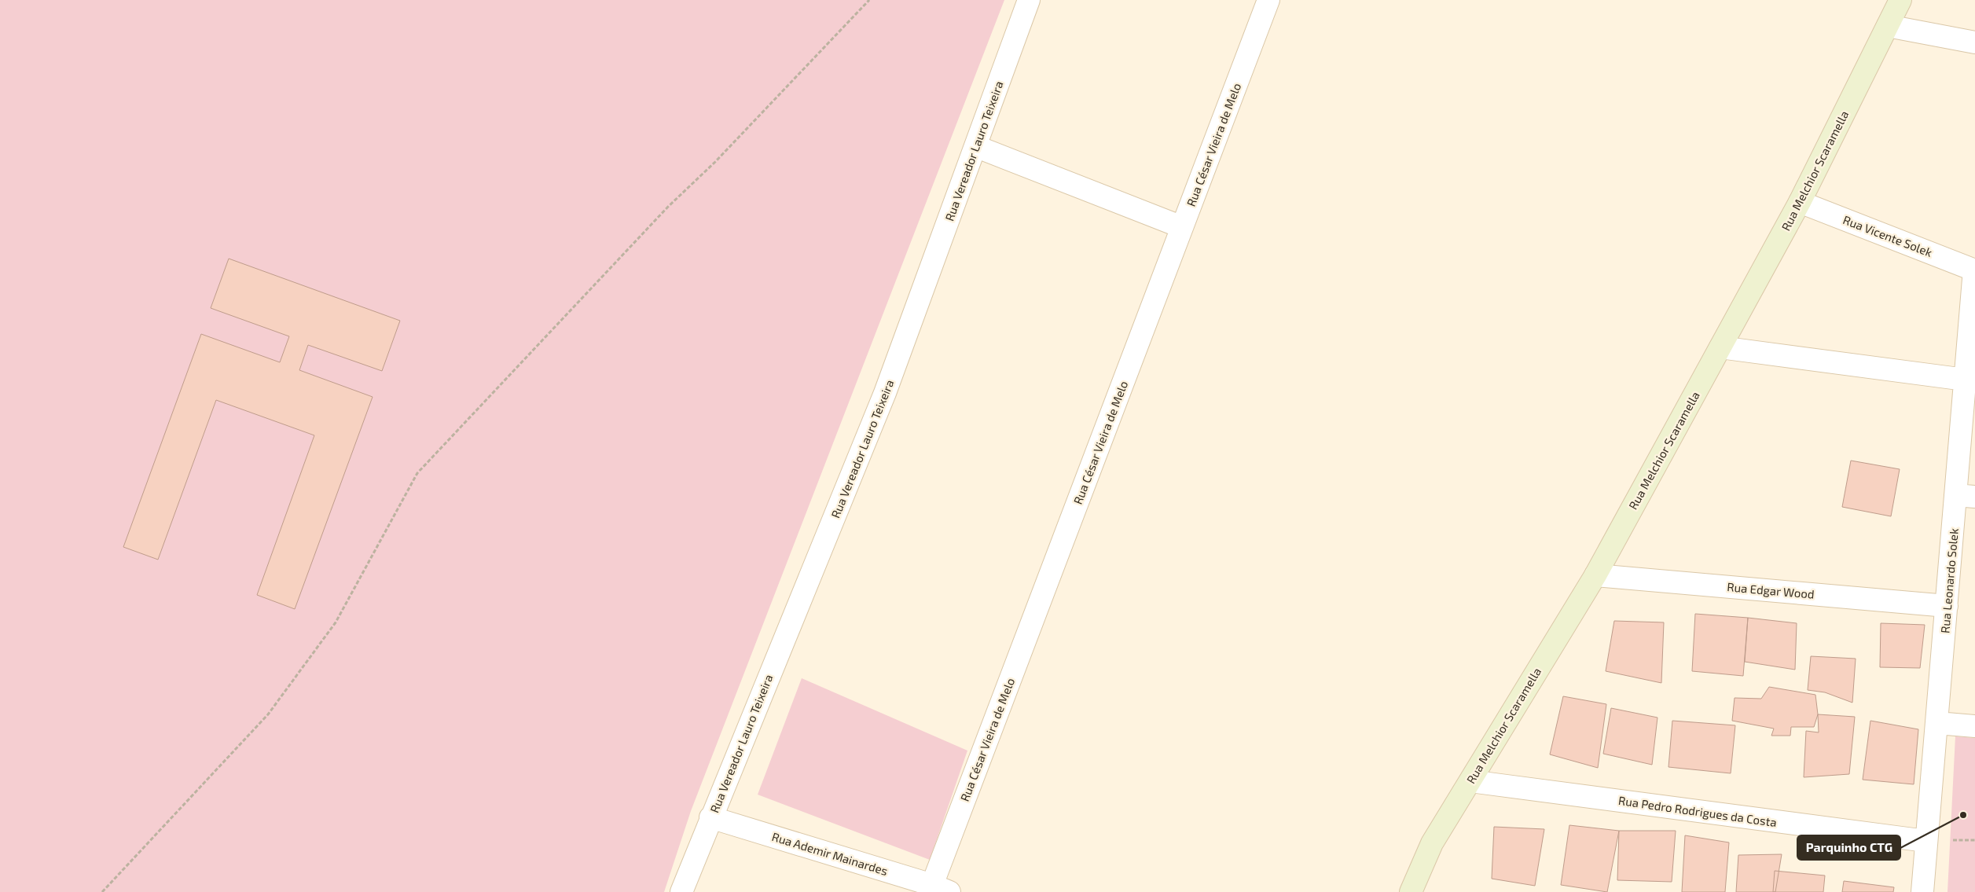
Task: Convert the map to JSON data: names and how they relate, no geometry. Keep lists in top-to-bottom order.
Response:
{
  "streets": {
    "street": [
      "Rua César Vieira de Melo",
      "Rua Vereador Lauro Teixeira",
      "Rua Melchior Scaramella",
      "Rua Vicente Solek",
      "Rua Leonardo Solek",
      "Rua Edgar Wood",
      "Rua Pedro Rodrigues da Costa",
      "Rua Ademir Mainardes"
    ]
  },
  "crossings": [
    ["Rua César Vieira de Melo", "Rua Ademir Mainardes"],
    ["Rua Vereador Lauro Teixeira", "Rua Ademir Mainardes"],
    ["Rua Melchior Scaramella", "Rua Vicente Solek"],
    ["Rua Melchior Scaramella", "Rua Edgar Wood"],
    ["Rua Melchior Scaramella", "Rua Pedro Rodrigues da Costa"],
    ["Rua Vicente Solek", "Rua Leonardo Solek"],
    ["Rua Leonardo Solek", "Rua Edgar Wood"],
    ["Rua Leonardo Solek", "Rua Pedro Rodrigues da Costa"]
  ],
  "places": ["Parquinho CTG"]
}
